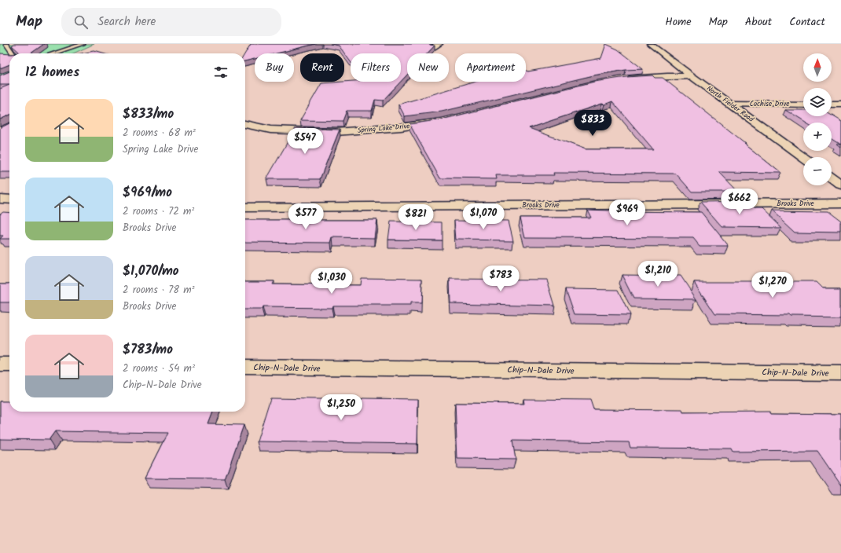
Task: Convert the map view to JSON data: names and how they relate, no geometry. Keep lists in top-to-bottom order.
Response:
{
  "streets": {
    "street": [
      "North Fielder Road",
      "Cochise Drive",
      "Spring Lake Drive",
      "Brooks Drive",
      "Chip-N-Dale Drive"
    ]
  },
  "crossings": [
    ["North Fielder Road", "Cochise Drive"]
  ],
  "north": "top",
  "page": {
    "header": "Map",
    "search": "Search here",
    "nav": [
      "Home",
      "Map",
      "About",
      "Contact"
    ],
    "map_buttons": ["+", "−"],
    "chip": [
      "Buy",
      "Rent",
      "Filters",
      "New",
      "Apartment"
    ],
    "heading": "12 homes",
    "list": [
      {
        "name": "$833/mo",
        "note": "2 rooms · 68 m² · Spring Lake Drive"
      },
      {
        "name": "$969/mo",
        "note": "2 rooms · 72 m² · Brooks Drive"
      },
      {
        "name": "$1,070/mo",
        "note": "2 rooms · 78 m² · Brooks Drive"
      },
      {
        "name": "$783/mo",
        "note": "2 rooms · 54 m² · Chip-N-Dale Drive"
      }
    ],
    "price": [
      "$833",
      "$547",
      "$662",
      "$969",
      "$577",
      "$1,070",
      "$821",
      "$1,210",
      "$783",
      "$1,030",
      "$1,270",
      "$1,250"
    ]
  }
}
